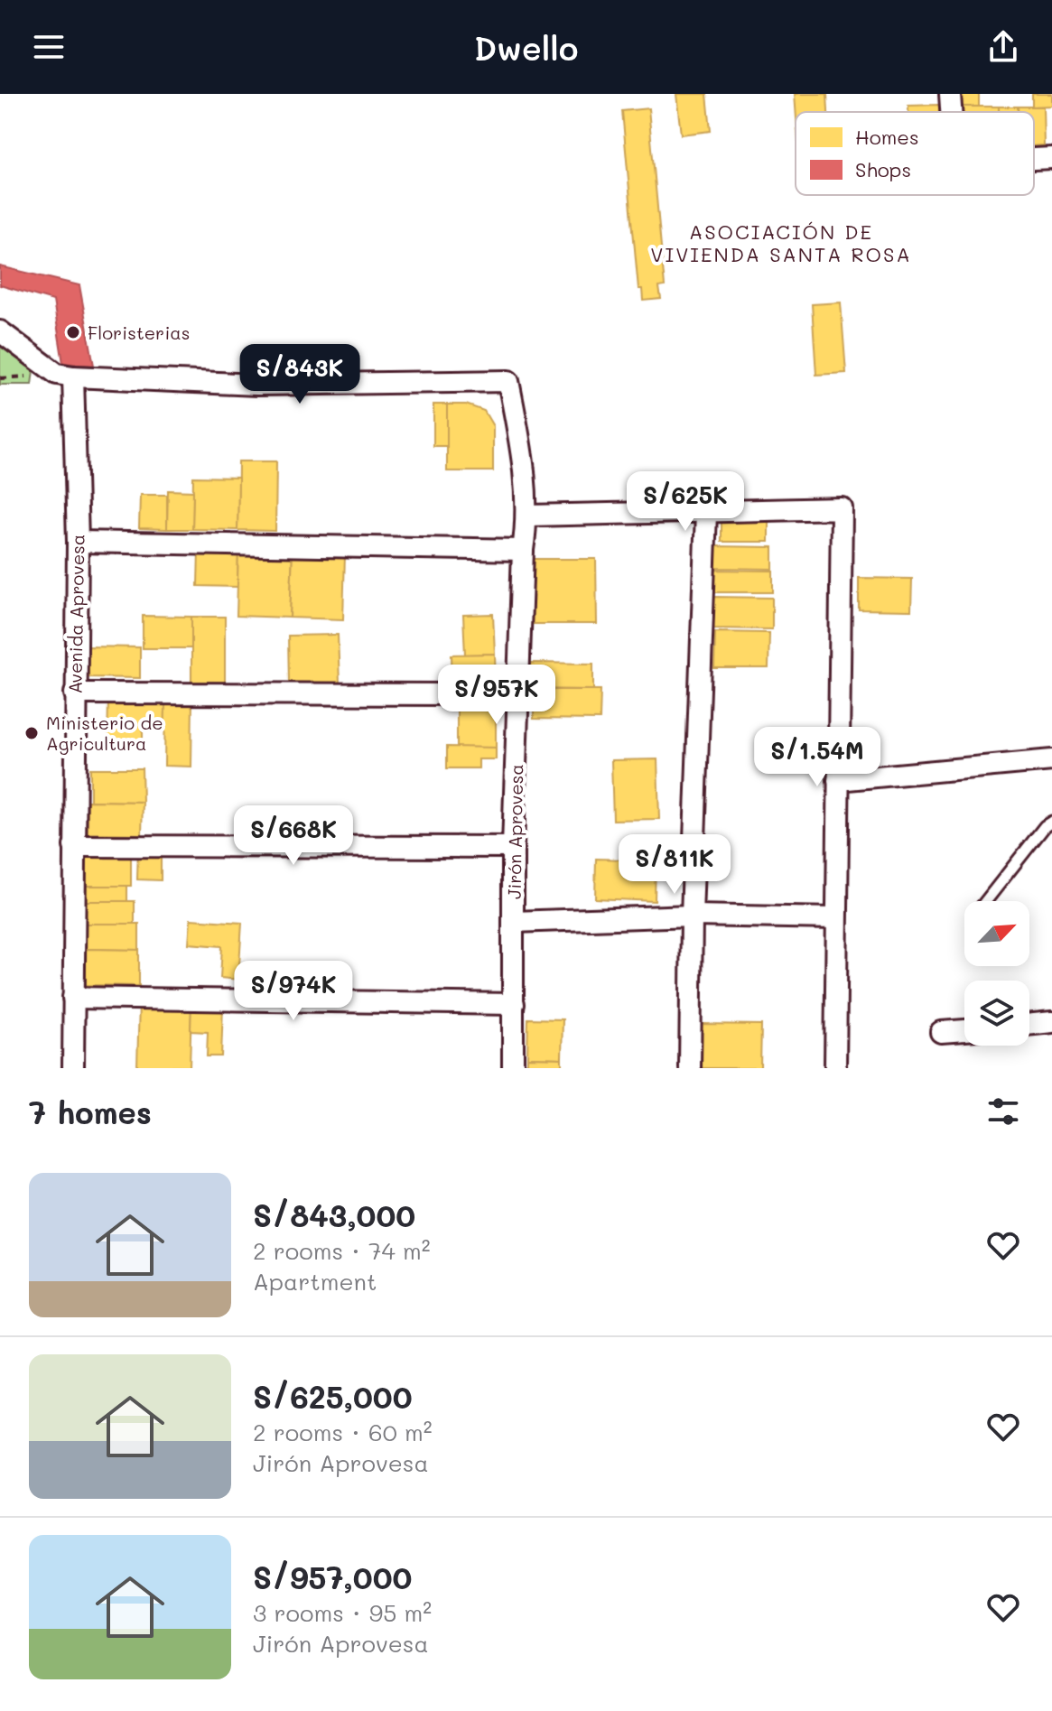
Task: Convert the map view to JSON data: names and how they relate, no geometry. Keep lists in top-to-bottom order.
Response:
{
  "streets": {
    "street": ["Avenida Aprovesa", "Jirón Aprovesa"]
  },
  "crossings": [
    ["Avenida Aprovesa", "Jirón Aprovesa"]
  ],
  "districts": ["ASOCIACIÓN DE VIVIENDA SANTA ROSA"],
  "places": ["Floristerias", "Ministerio de Agricultura"],
  "legend": ["Homes", "Shops"],
  "north": "top right",
  "page": {
    "header": "Dwello",
    "price": [
      "S/843K",
      "S/625K",
      "S/957K",
      "S/1.54M",
      "S/668K",
      "S/811K",
      "S/974K"
    ],
    "heading": "7 homes",
    "list": [
      {
        "name": "S/843,000",
        "note": "2 rooms · 74 m² · Apartment"
      },
      {
        "name": "S/625,000",
        "note": "2 rooms · 60 m² · Jirón Aprovesa"
      },
      {
        "name": "S/957,000",
        "note": "3 rooms · 95 m² · Jirón Aprovesa"
      }
    ]
  }
}
